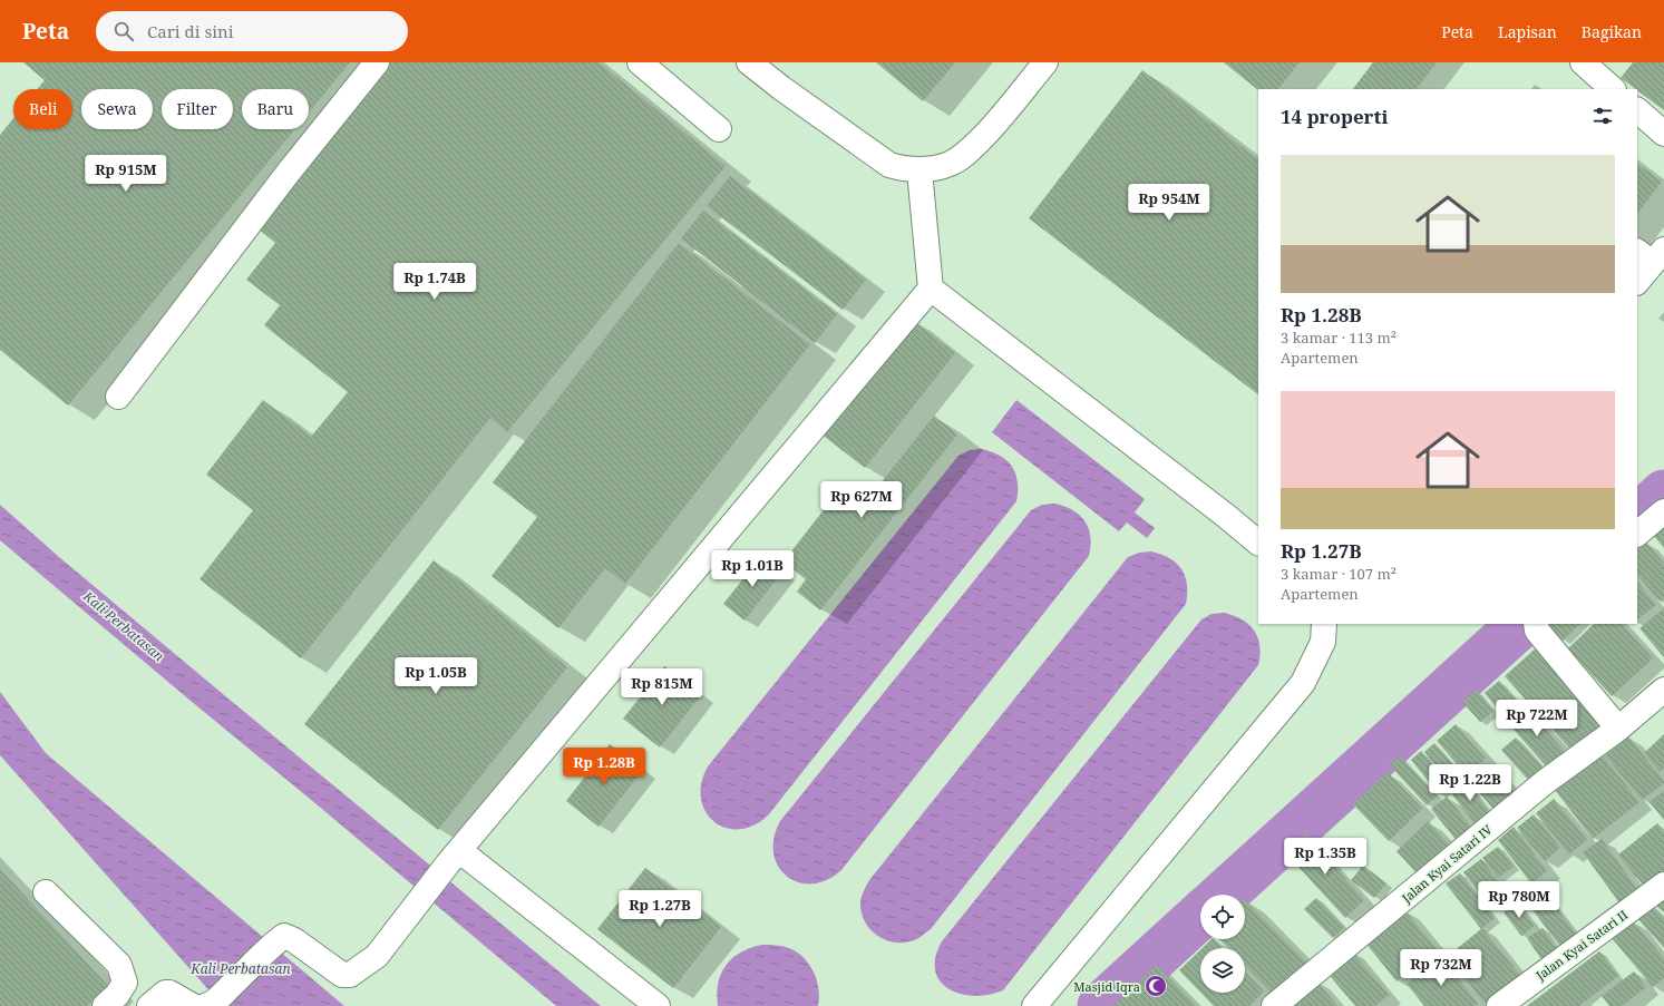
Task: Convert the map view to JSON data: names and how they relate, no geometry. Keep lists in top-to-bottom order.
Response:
{
  "streets": {
    "street": ["Jalan Kyai Satari IV", "Jalan Kyai Satari II"]
  },
  "water": ["Kali Perbatasan"],
  "places": {
    "mosque": ["Masjid Iqra"]
  },
  "page": {
    "header": "Peta",
    "search": "Cari di sini",
    "nav": ["Peta", "Lapisan", "Bagikan"],
    "chip": [
      "Beli",
      "Sewa",
      "Filter",
      "Baru"
    ],
    "heading": "14 properti",
    "list": [
      {
        "name": "Rp 1.28B",
        "note": "3 kamar · 113 m² · Apartemen"
      },
      {
        "name": "Rp 1.27B",
        "note": "3 kamar · 107 m² · Apartemen"
      }
    ],
    "price": [
      "Rp 915M",
      "Rp 954M",
      "Rp 1.74B",
      "Rp 627M",
      "Rp 1.01B",
      "Rp 1.05B",
      "Rp 815M",
      "Rp 722M",
      "Rp 1.28B",
      "Rp 1.22B",
      "Rp 1.35B",
      "Rp 780M",
      "Rp 1.27B",
      "Rp 732M"
    ]
  }
}
